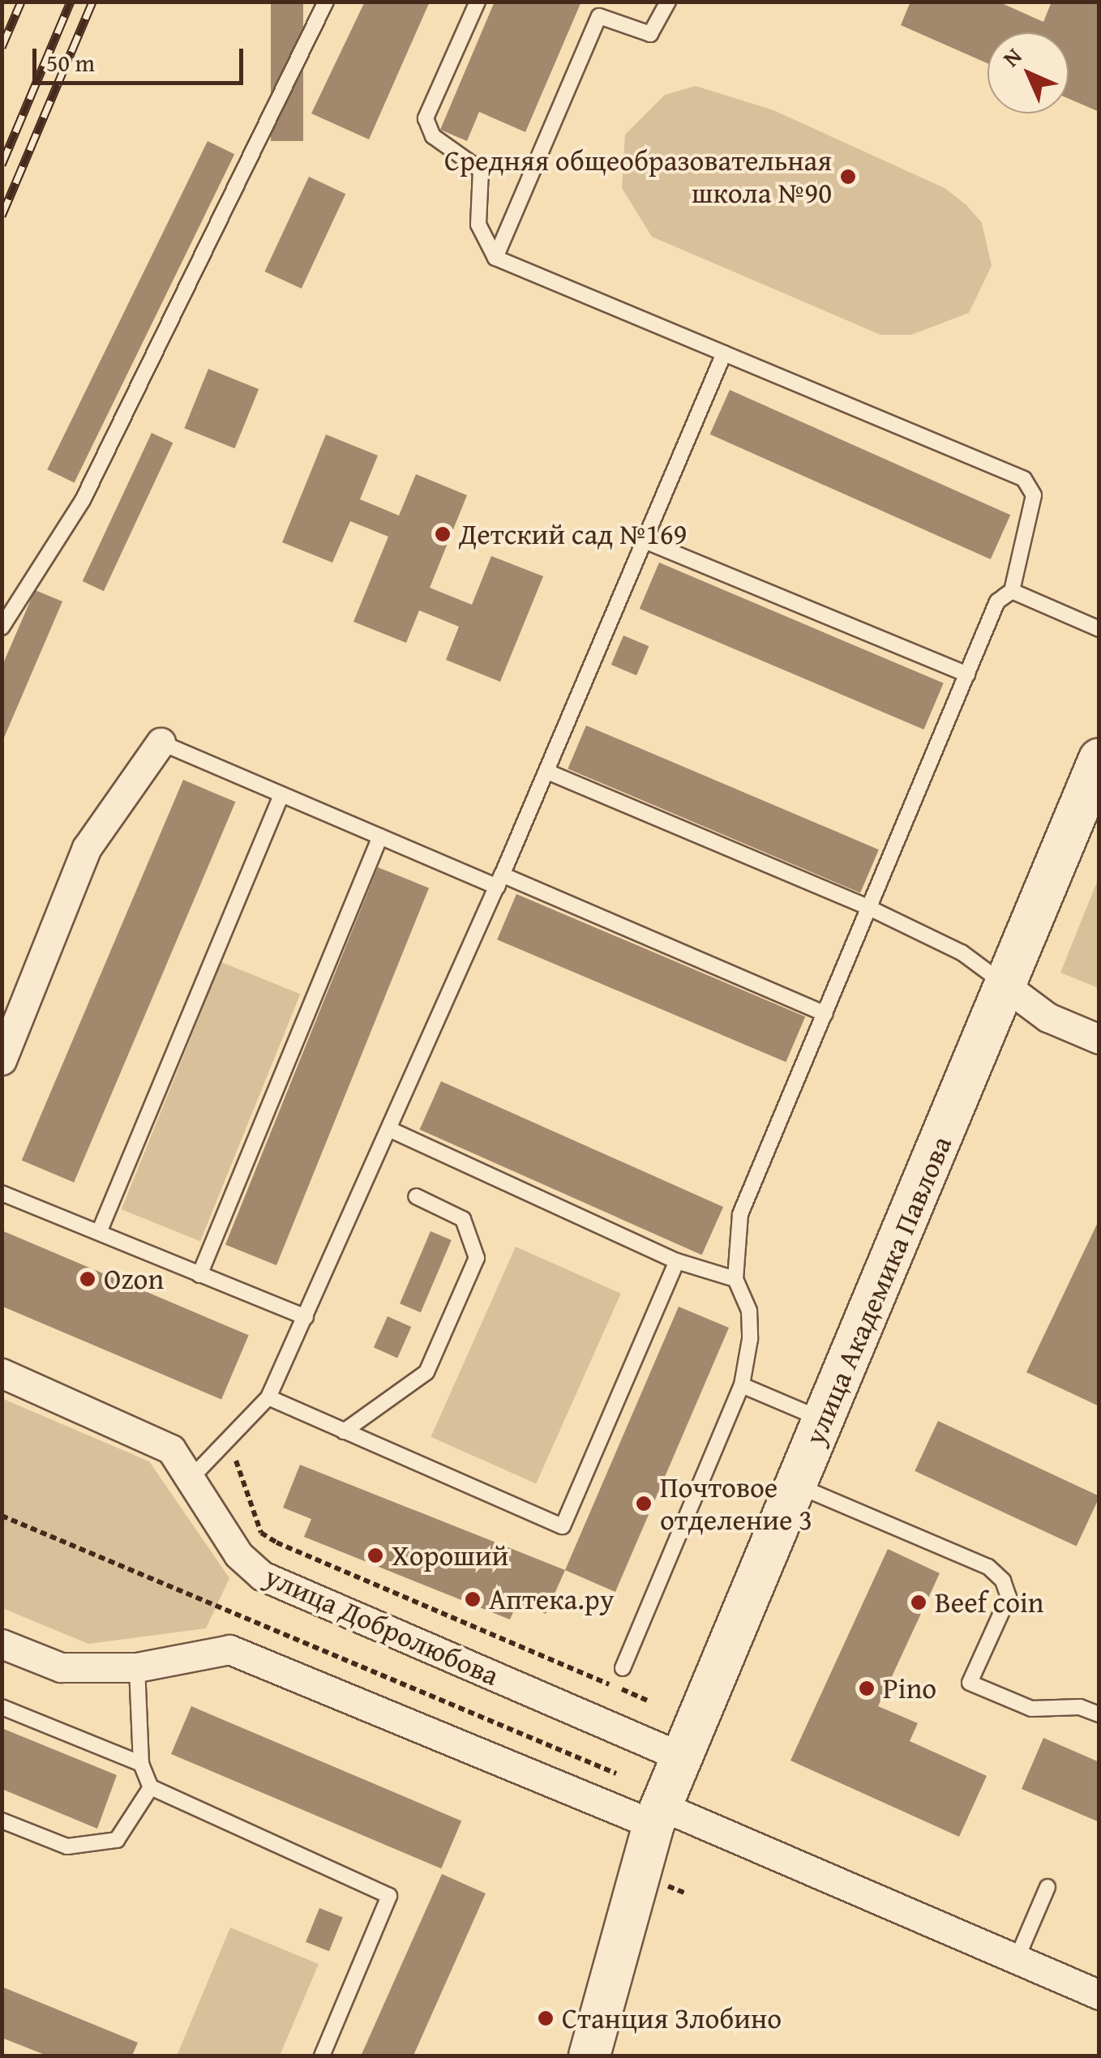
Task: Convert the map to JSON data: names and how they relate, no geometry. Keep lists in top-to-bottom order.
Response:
{
  "streets": {
    "main road": ["улица Академика Павлова"],
    "street": ["улица Добролюбова"]
  },
  "crossings": [
    ["улица Академика Павлова", "улица Добролюбова"]
  ],
  "places": [
    "Средняя общеобразовательная школа №90",
    "Детский сад №169",
    "Ozon",
    "Почтовое отделение 3",
    "Хороший",
    "Аптека.ру",
    "Beef coin",
    "Pino",
    "Станция Злобино"
  ],
  "scale_bar": "50 m",
  "north": "top left"
}
